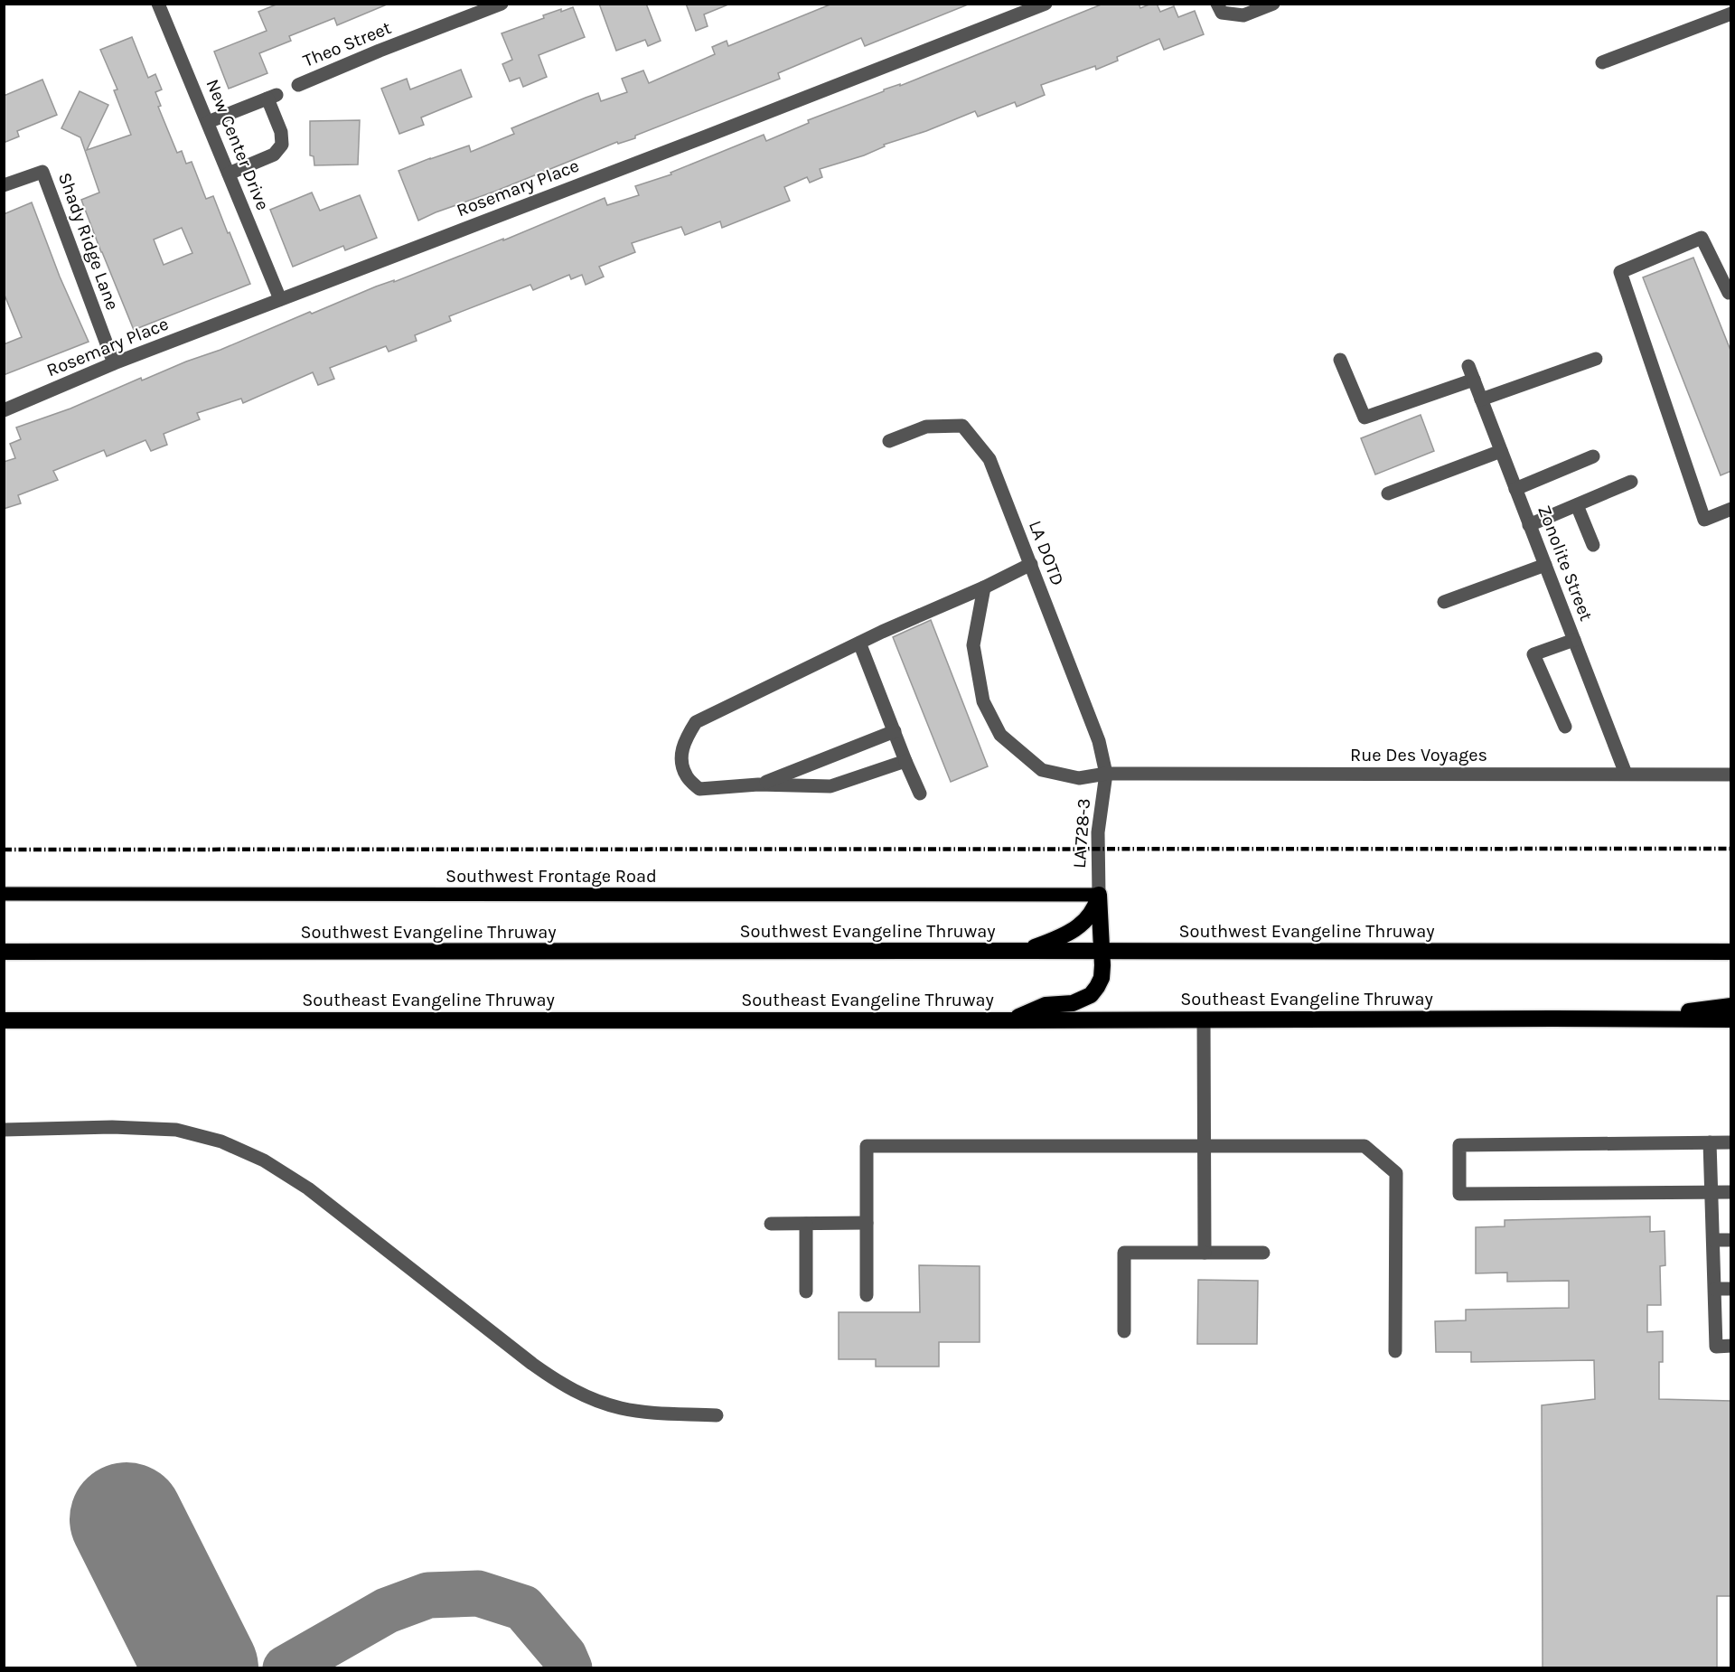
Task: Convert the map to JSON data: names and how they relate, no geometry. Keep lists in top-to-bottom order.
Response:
{
  "streets": {
    "highway": ["Southwest Evangeline Thruway", "Southeast Evangeline Thruway"],
    "main road": ["Southwest Frontage Road"],
    "street": [
      "Theo Street",
      "New Center Drive",
      "Rosemary Place",
      "Shady Ridge Lane",
      "LA DOTD",
      "Zonolite Street",
      "Rue Des Voyages",
      "LA 728-3"
    ]
  },
  "crossings": [
    ["New Center Drive", "Rosemary Place"],
    ["Rosemary Place", "Shady Ridge Lane"],
    ["LA DOTD", "Rue Des Voyages"],
    ["LA DOTD", "LA 728-3"],
    ["Zonolite Street", "Rue Des Voyages"],
    ["Rue Des Voyages", "LA 728-3"],
    ["LA 728-3", "Southwest Frontage Road"]
  ]
}
